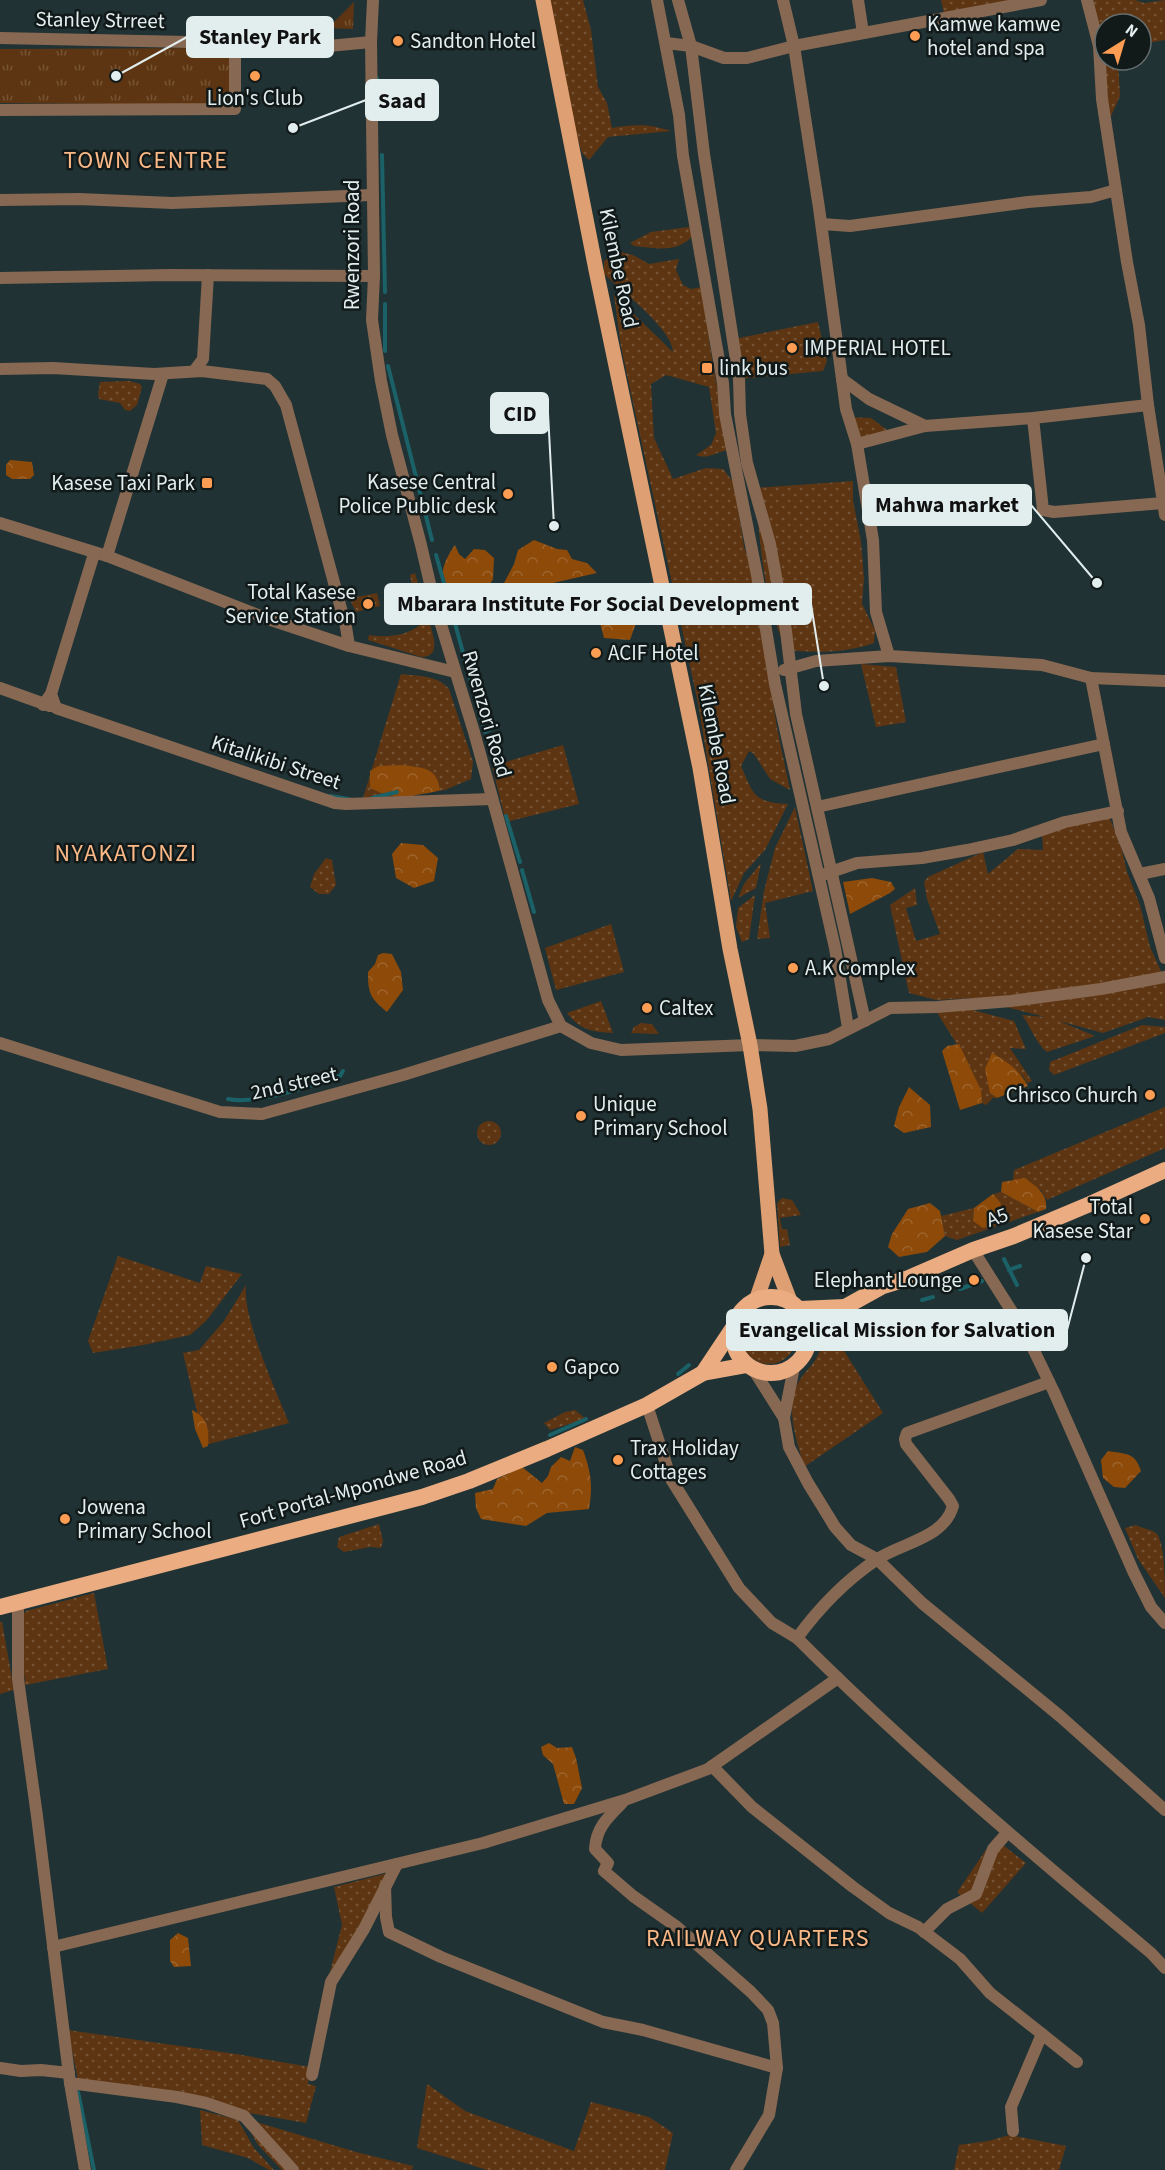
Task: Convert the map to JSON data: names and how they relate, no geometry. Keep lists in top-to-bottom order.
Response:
{
  "streets": {
    "highway": ["Kilembe Road", "A5", "Fort Portal-Mpondwe Road"],
    "street": [
      "Stanley Strreet",
      "Rwenzori Road",
      "Kitalikibi Street",
      "2nd street"
    ]
  },
  "crossings": [
    ["Stanley Strreet", "Rwenzori Road"],
    ["Rwenzori Road", "Kitalikibi Street"],
    ["Rwenzori Road", "2nd street"],
    ["Kilembe Road", "A5"],
    ["Kilembe Road", "Fort Portal-Mpondwe Road"],
    ["A5", "Fort Portal-Mpondwe Road"]
  ],
  "districts": ["TOWN CENTRE", "NYAKATONZI", "RAILWAY QUARTERS"],
  "places": {
    "other": [
      "Kamwe kamwe hotel and spa",
      "Sandton Hotel",
      "Stanley Park",
      "Lion's Club",
      "Saad",
      "IMPERIAL HOTEL",
      "Kasese Central Police Public desk",
      "CID",
      "Mahwa market",
      "Total Kasese Service Station",
      "ACIF Hotel",
      "Mbarara Institute For Social Development",
      "A.K Complex",
      "Caltex",
      "Chrisco Church",
      "Unique Primary School",
      "Total Kasese Star",
      "Evangelical Mission for Salvation",
      "Elephant Lounge",
      "Gapco",
      "Trax Holiday Cottages",
      "Jowena Primary School"
    ],
    "transit": ["link bus", "Kasese Taxi Park"]
  },
  "north": "top right"
}
